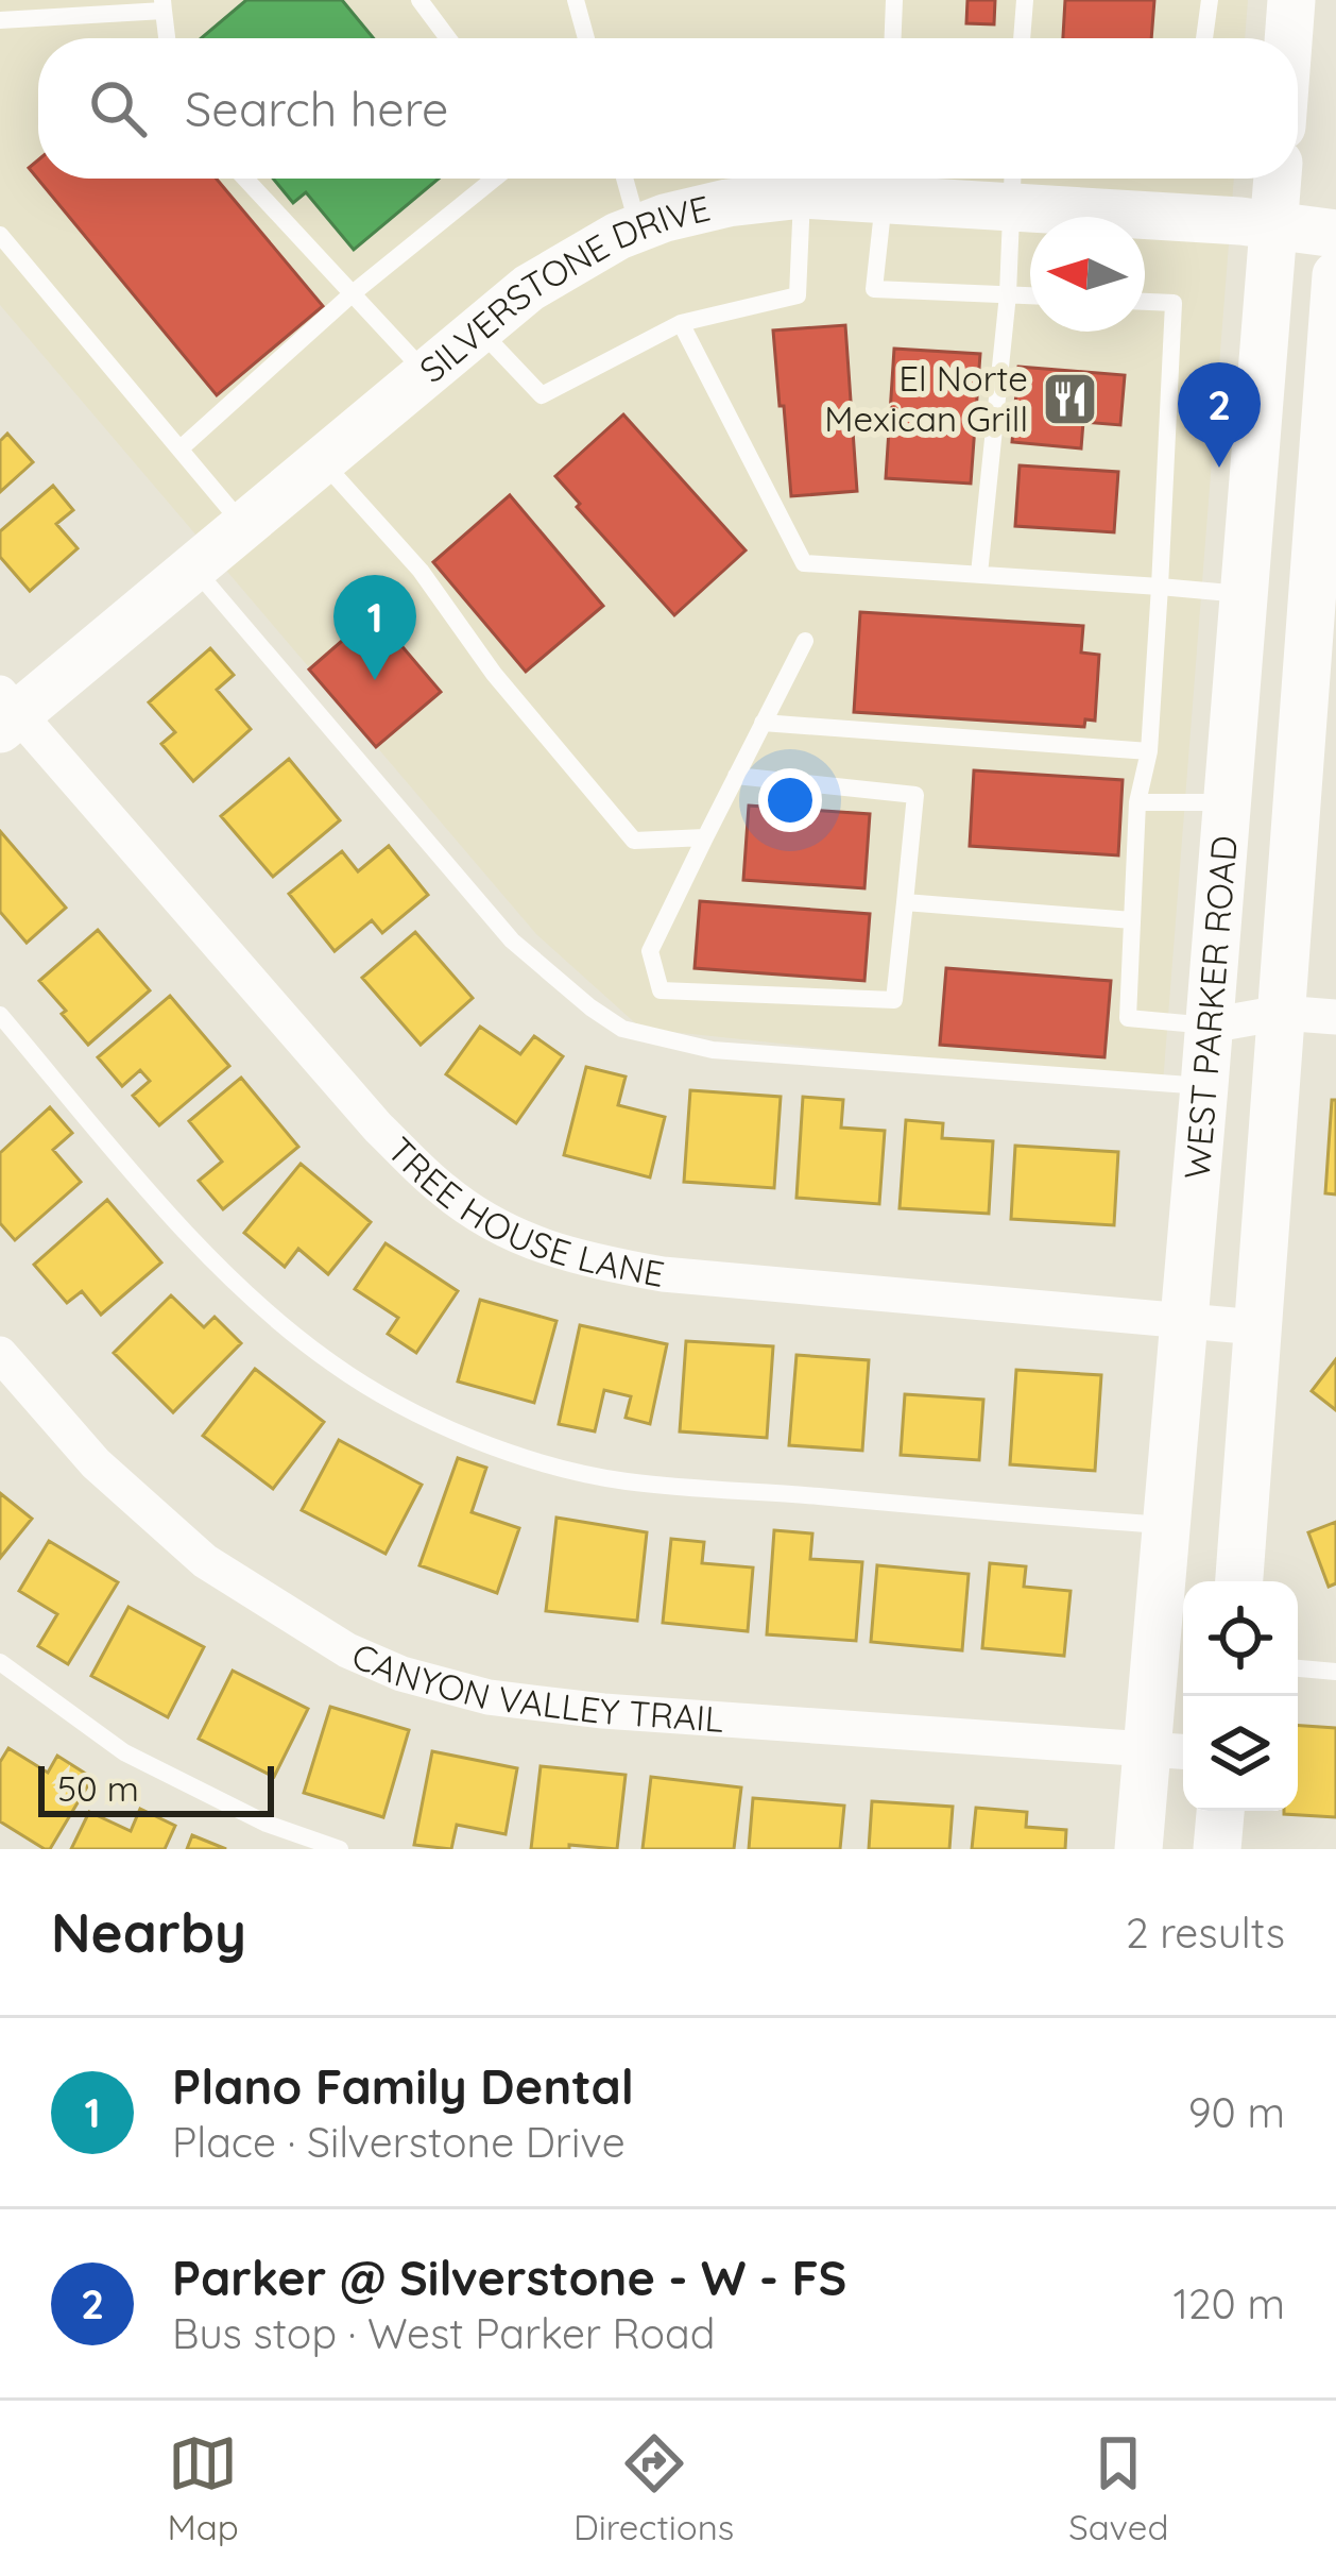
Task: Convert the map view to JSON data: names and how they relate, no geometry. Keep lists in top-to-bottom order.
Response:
{
  "streets": {
    "main road": ["SILVERSTONE DRIVE", "WEST PARKER ROAD"],
    "street": ["TREE HOUSE LANE", "CANYON VALLEY TRAIL"]
  },
  "crossings": [
    ["SILVERSTONE DRIVE", "WEST PARKER ROAD"],
    ["SILVERSTONE DRIVE", "TREE HOUSE LANE"],
    ["WEST PARKER ROAD", "TREE HOUSE LANE"],
    ["WEST PARKER ROAD", "CANYON VALLEY TRAIL"]
  ],
  "places": {
    "restaurant": ["El Norte Mexican Grill"]
  },
  "scale_bar": "50 m",
  "north": "left",
  "page": {
    "search": "Search here",
    "pins": ["2", "1"],
    "scale": "50 m",
    "heading": ["Nearby", "2 results"],
    "list": [
      {
        "mark": "1",
        "name": "Plano Family Dental",
        "note": "Place · Silverstone Drive",
        "value": "90 m"
      },
      {
        "mark": "2",
        "name": "Parker @ Silverstone - W - FS",
        "note": "Bus stop · West Parker Road",
        "value": "120 m"
      }
    ],
    "nav": ["Map", "Directions", "Saved"]
  }
}
